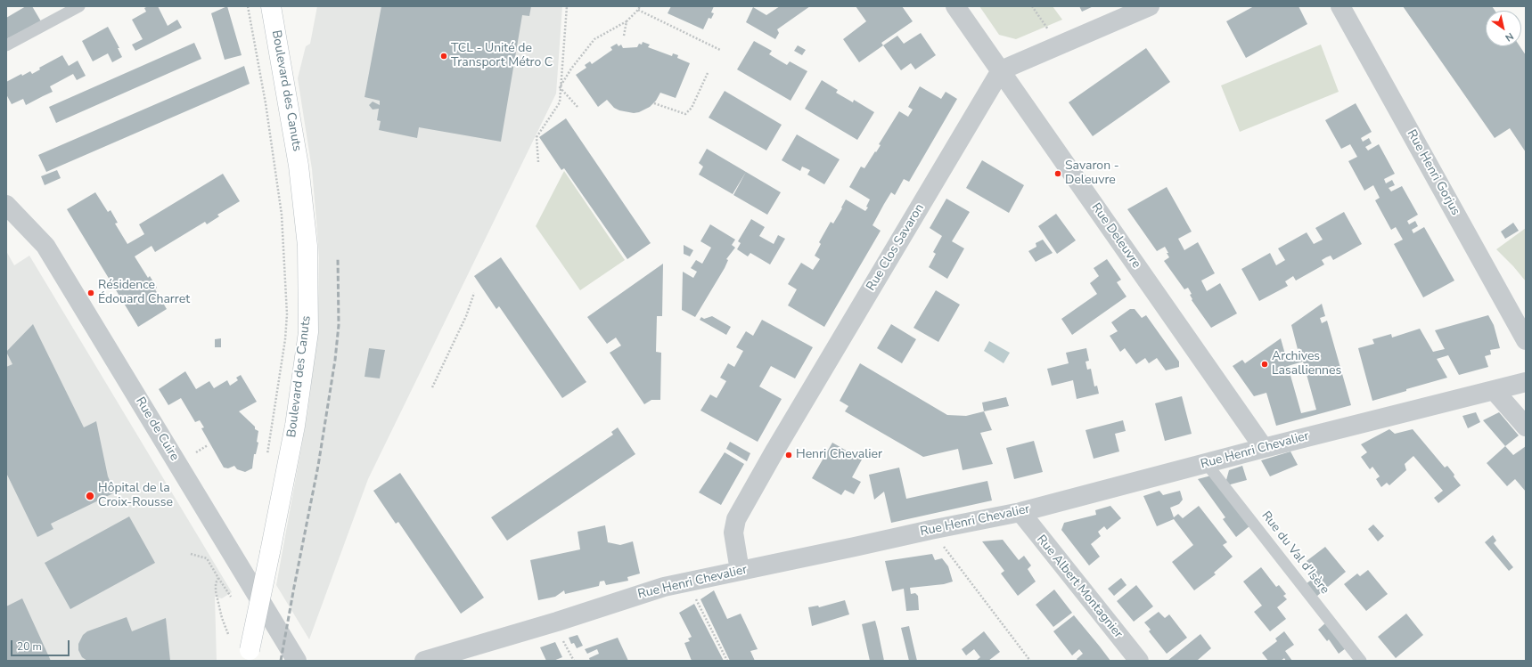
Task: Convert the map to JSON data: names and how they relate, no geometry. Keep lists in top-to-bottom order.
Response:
{
  "streets": {
    "main road": ["Boulevard des Canuts"],
    "street": [
      "Rue Henri Gorjus",
      "Rue Deleuvre",
      "Rue Clos Savaron",
      "Rue de Cuire",
      "Rue Henri Chevalier",
      "Rue Albert Montagnier"
    ],
    "lane": ["Rue du Val d'Isère"]
  },
  "crossings": [
    ["Rue Deleuvre", "Rue Clos Savaron"],
    ["Rue Deleuvre", "Rue Henri Chevalier"],
    ["Rue Clos Savaron", "Rue Henri Chevalier"],
    ["Rue Henri Chevalier", "Rue du Val d'Isère"],
    ["Rue Henri Chevalier", "Rue Albert Montagnier"]
  ],
  "places": [
    "TCL - Unité de Transport Métro C",
    "Savaron - Deleuvre",
    "Résidence Édouard Charret",
    "Archives Lasalliennes",
    "Henri Chevalier",
    "Hôpital de la Croix-Rousse"
  ],
  "scale_bar": "20 m",
  "north": "bottom right"
}
